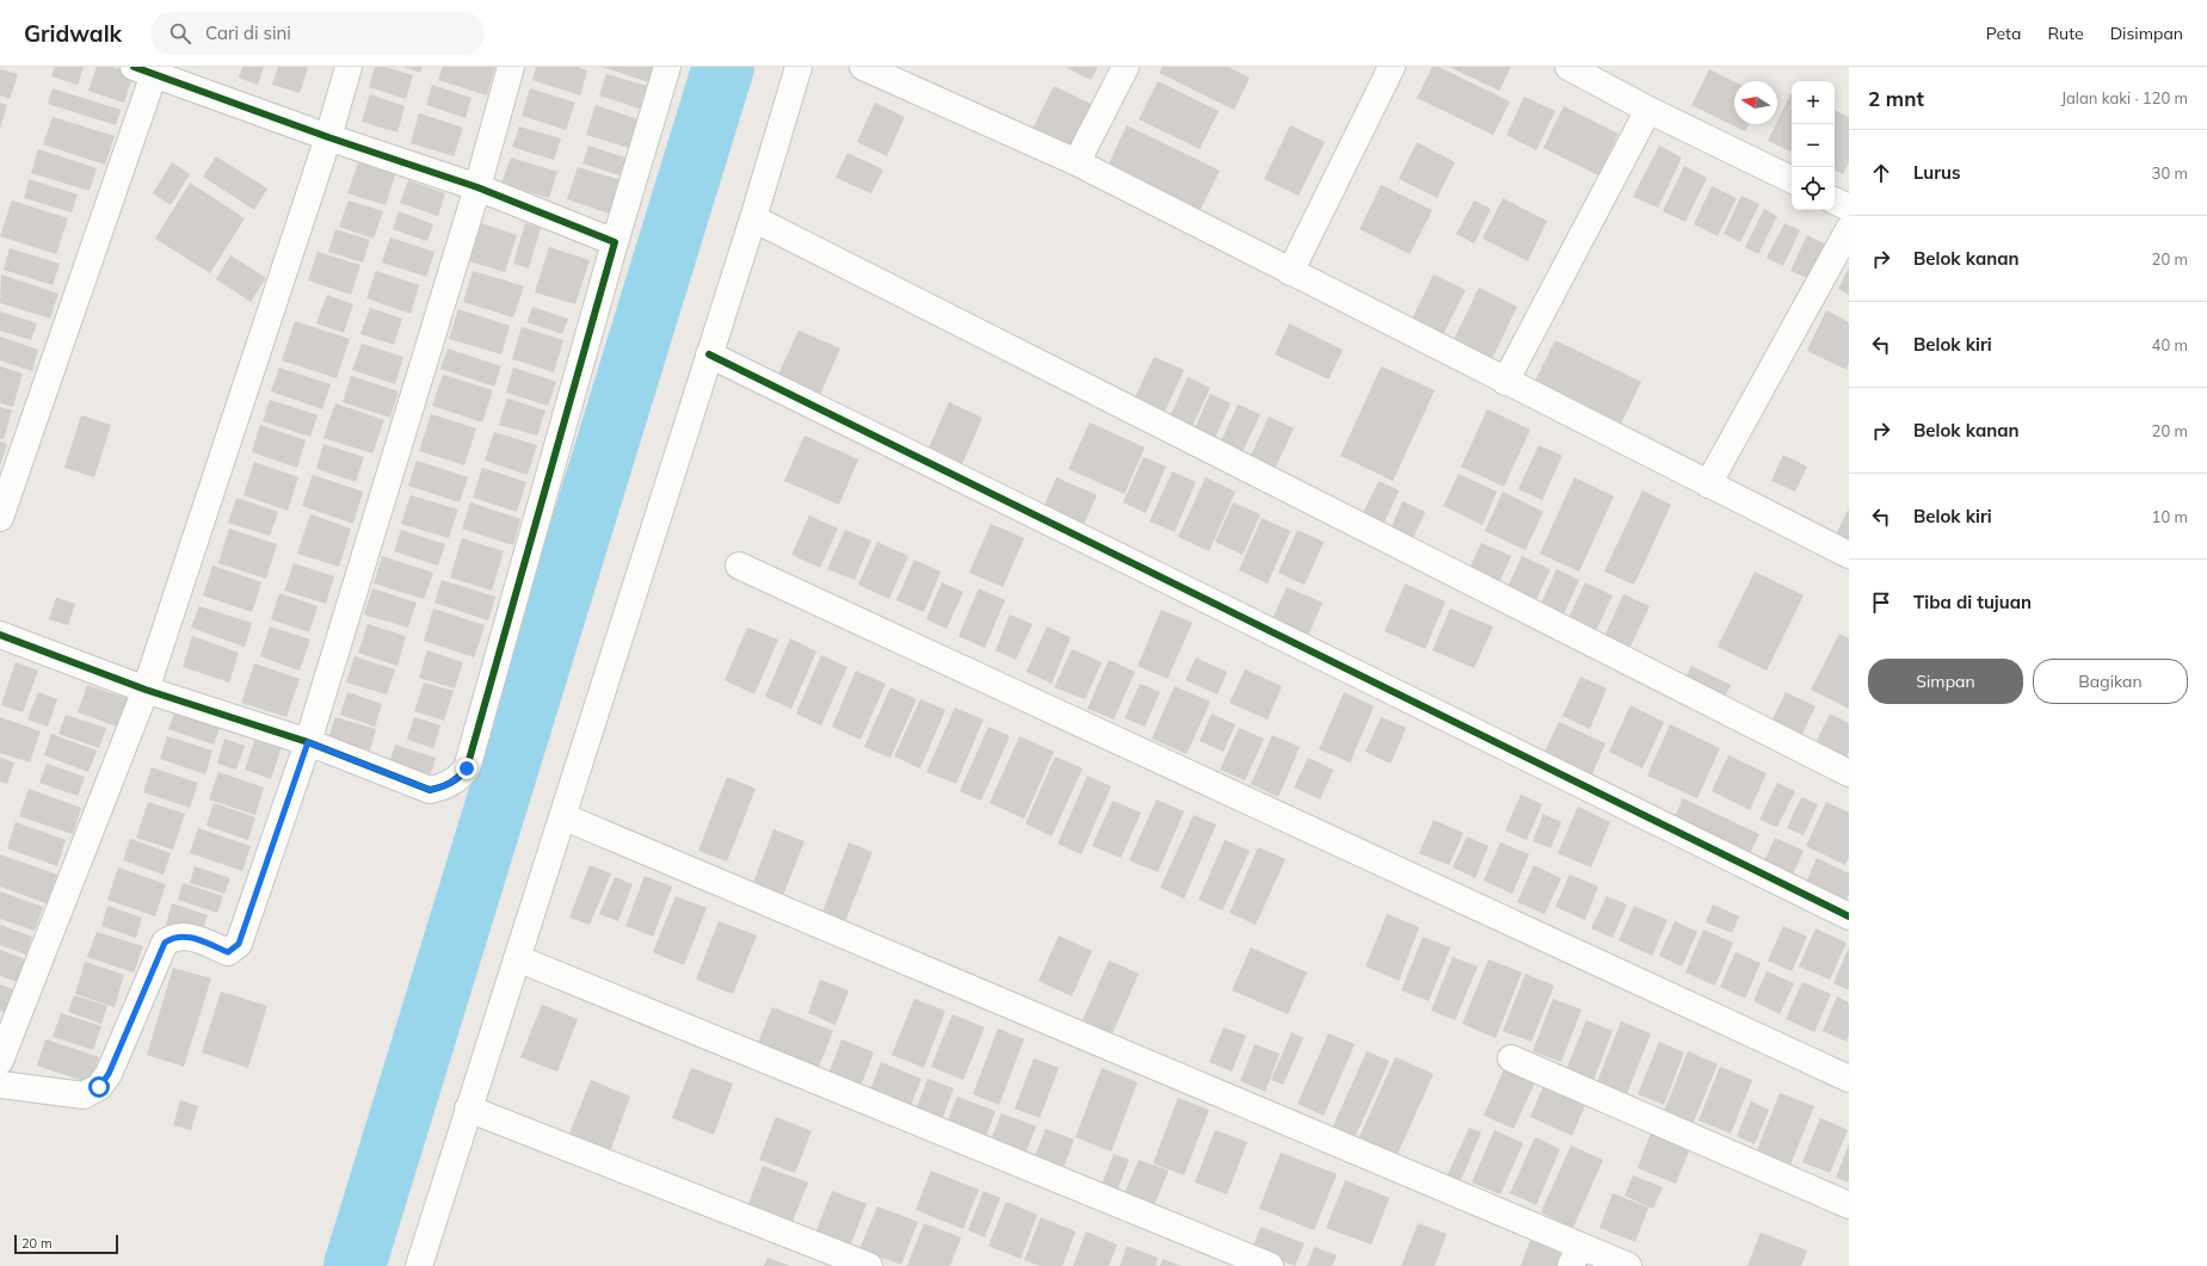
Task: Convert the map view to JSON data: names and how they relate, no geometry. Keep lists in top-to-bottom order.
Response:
{
  "scale_bar": "20 m",
  "north": "left",
  "page": {
    "header": "Gridwalk",
    "search": "Cari di sini",
    "nav": ["Peta", "Rute", "Disimpan"],
    "heading": ["2 mnt", "Jalan kaki · 120 m"],
    "map_buttons": ["+", "−"],
    "list": [
      ["Lurus", "30 m"],
      ["Belok kanan", "20 m"],
      ["Belok kiri", "40 m"],
      ["Belok kanan", "20 m"],
      ["Belok kiri", "10 m"],
      "Tiba di tujuan"
    ],
    "buttons": ["Simpan", "Bagikan"],
    "scale": "20 m"
  }
}
